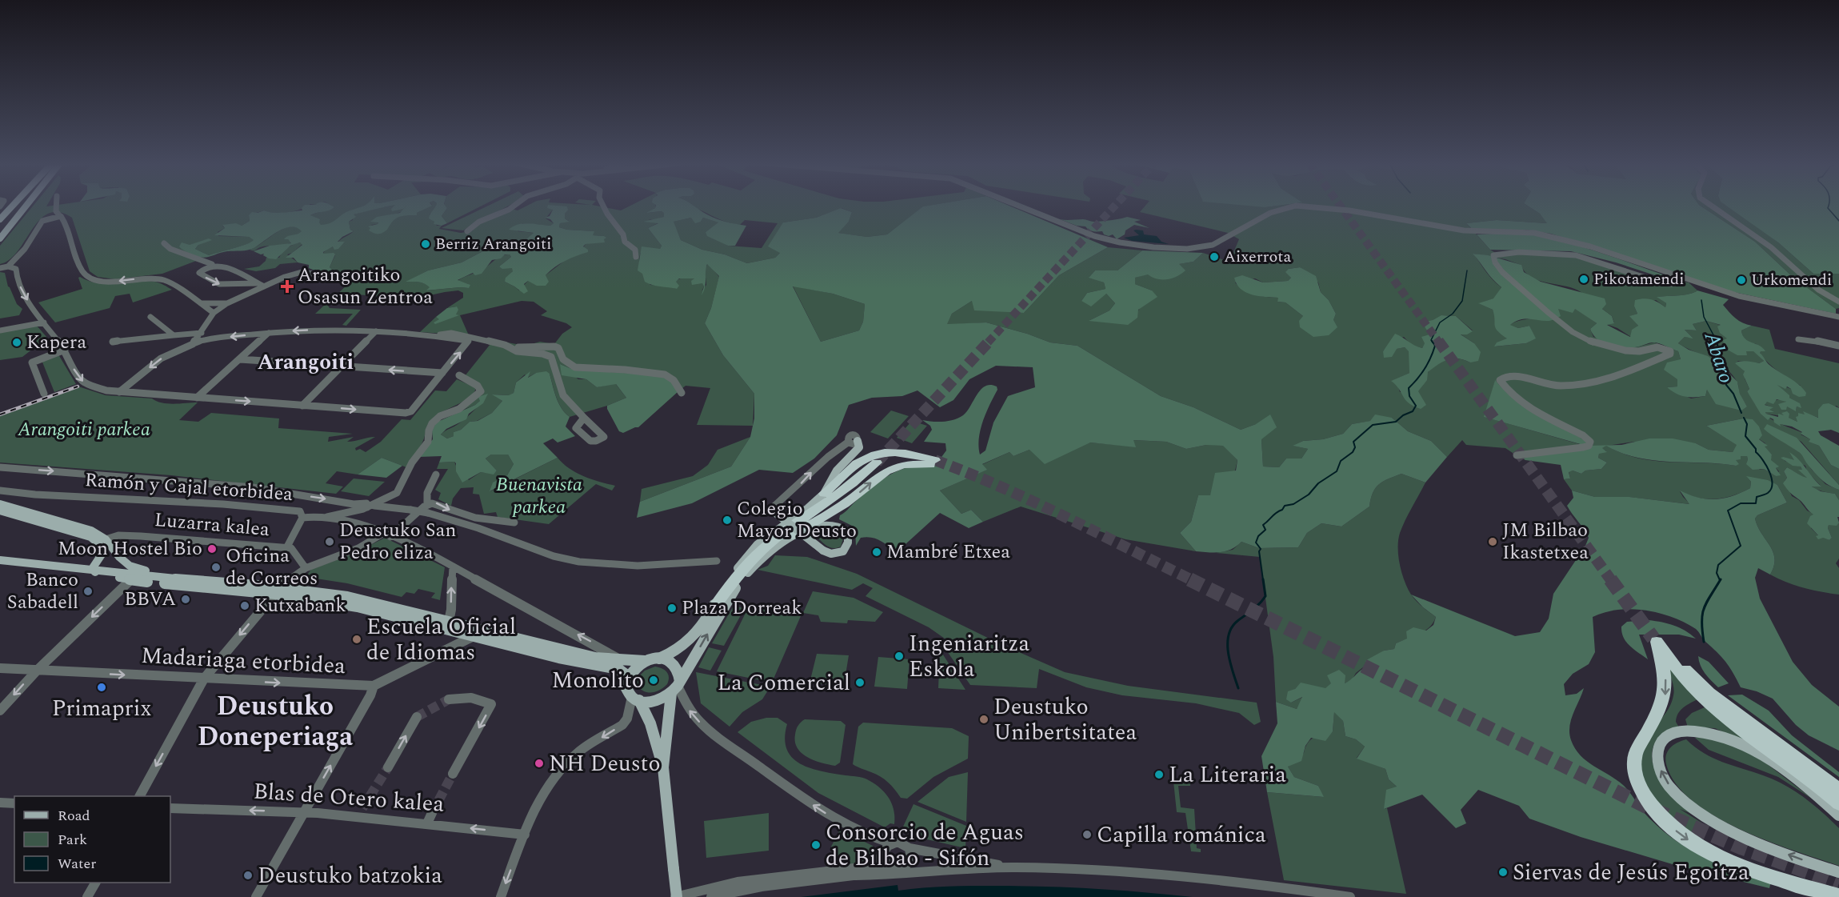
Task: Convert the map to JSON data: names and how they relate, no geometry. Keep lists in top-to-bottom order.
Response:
{
  "streets": {
    "street": [
      "Ramón y Cajal etorbidea",
      "Luzarra kalea",
      "Madariaga etorbidea",
      "Blas de Otero kalea"
    ]
  },
  "one_way": ["Madariaga etorbidea", "Blas de Otero kalea"],
  "districts": ["Arangoiti", "Deustuko Doneperiaga"],
  "water": ["Abaro"],
  "parks": ["Arangoiti parkea", "Buenavista parkea"],
  "places": {
    "other": [
      "Berriz Arangoiti",
      "Aixerrota",
      "Pikotamendi",
      "Urkomendi",
      "Kapera",
      "Colegio Mayor Deusto",
      "Deustuko San Pedro eliza",
      "JM Bilbao Ikastetxea",
      "Moon Hostel Bio",
      "Mambré Etxea",
      "Oficina de Correos",
      "Banco Sabadell",
      "BBVA",
      "Kutxabank",
      "Plaza Dorreak",
      "Escuela Oficial de Idiomas",
      "Ingeniaritza Eskola",
      "Monolito",
      "La Comercial",
      "Primaprix",
      "Deustuko Unibertsitatea",
      "NH Deusto",
      "La Literaria",
      "Capilla románica",
      "Consorcio de Aguas de Bilbao - Sifón",
      "Siervas de Jesús Egoitza",
      "Deustuko batzokia"
    ],
    "health": ["Arangoitiko Osasun Zentroa"]
  },
  "legend": ["Road", "Park", "Water"]
}
